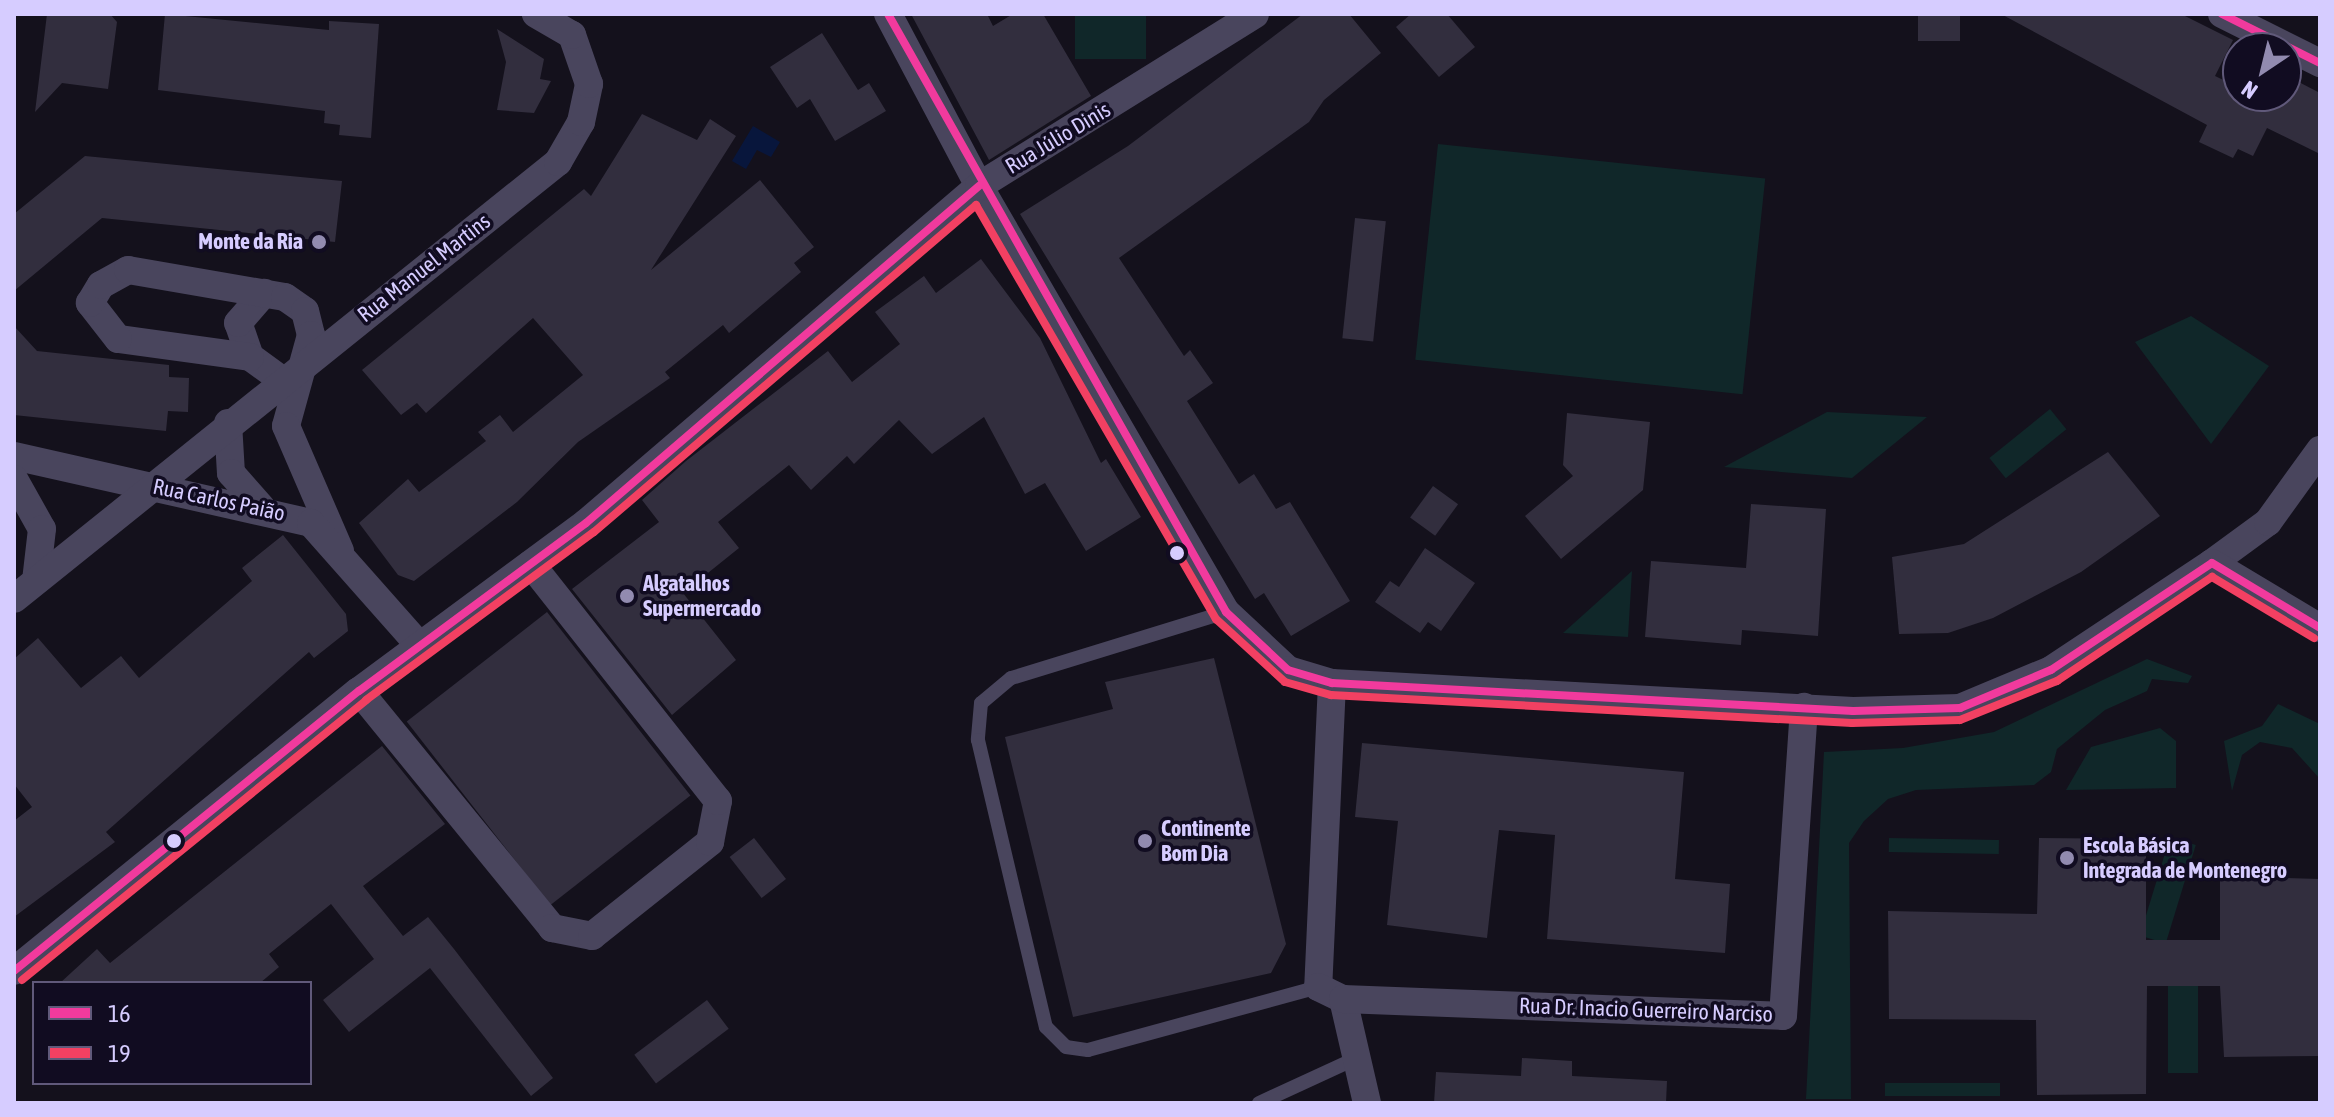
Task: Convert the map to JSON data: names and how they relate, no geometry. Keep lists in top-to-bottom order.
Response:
{
  "streets": {
    "street": [
      "Rua Júlio Dinis",
      "Rua Manuel Martins",
      "Rua Carlos Paião",
      "Rua Dr. Inacio Guerreiro Narciso"
    ]
  },
  "crossings": [
    ["Rua Júlio Dinis", "Rua Carlos Paião"],
    ["Rua Manuel Martins", "Rua Carlos Paião"]
  ],
  "places": [
    "Monte da Ria",
    "Algatalhos Supermercado",
    "Continente Bom Dia",
    "Escola Básica Integrada de Montenegro"
  ],
  "lines": ["transit line 16", "transit line 19"],
  "legend": ["16", "19"],
  "north": "bottom left"
}
